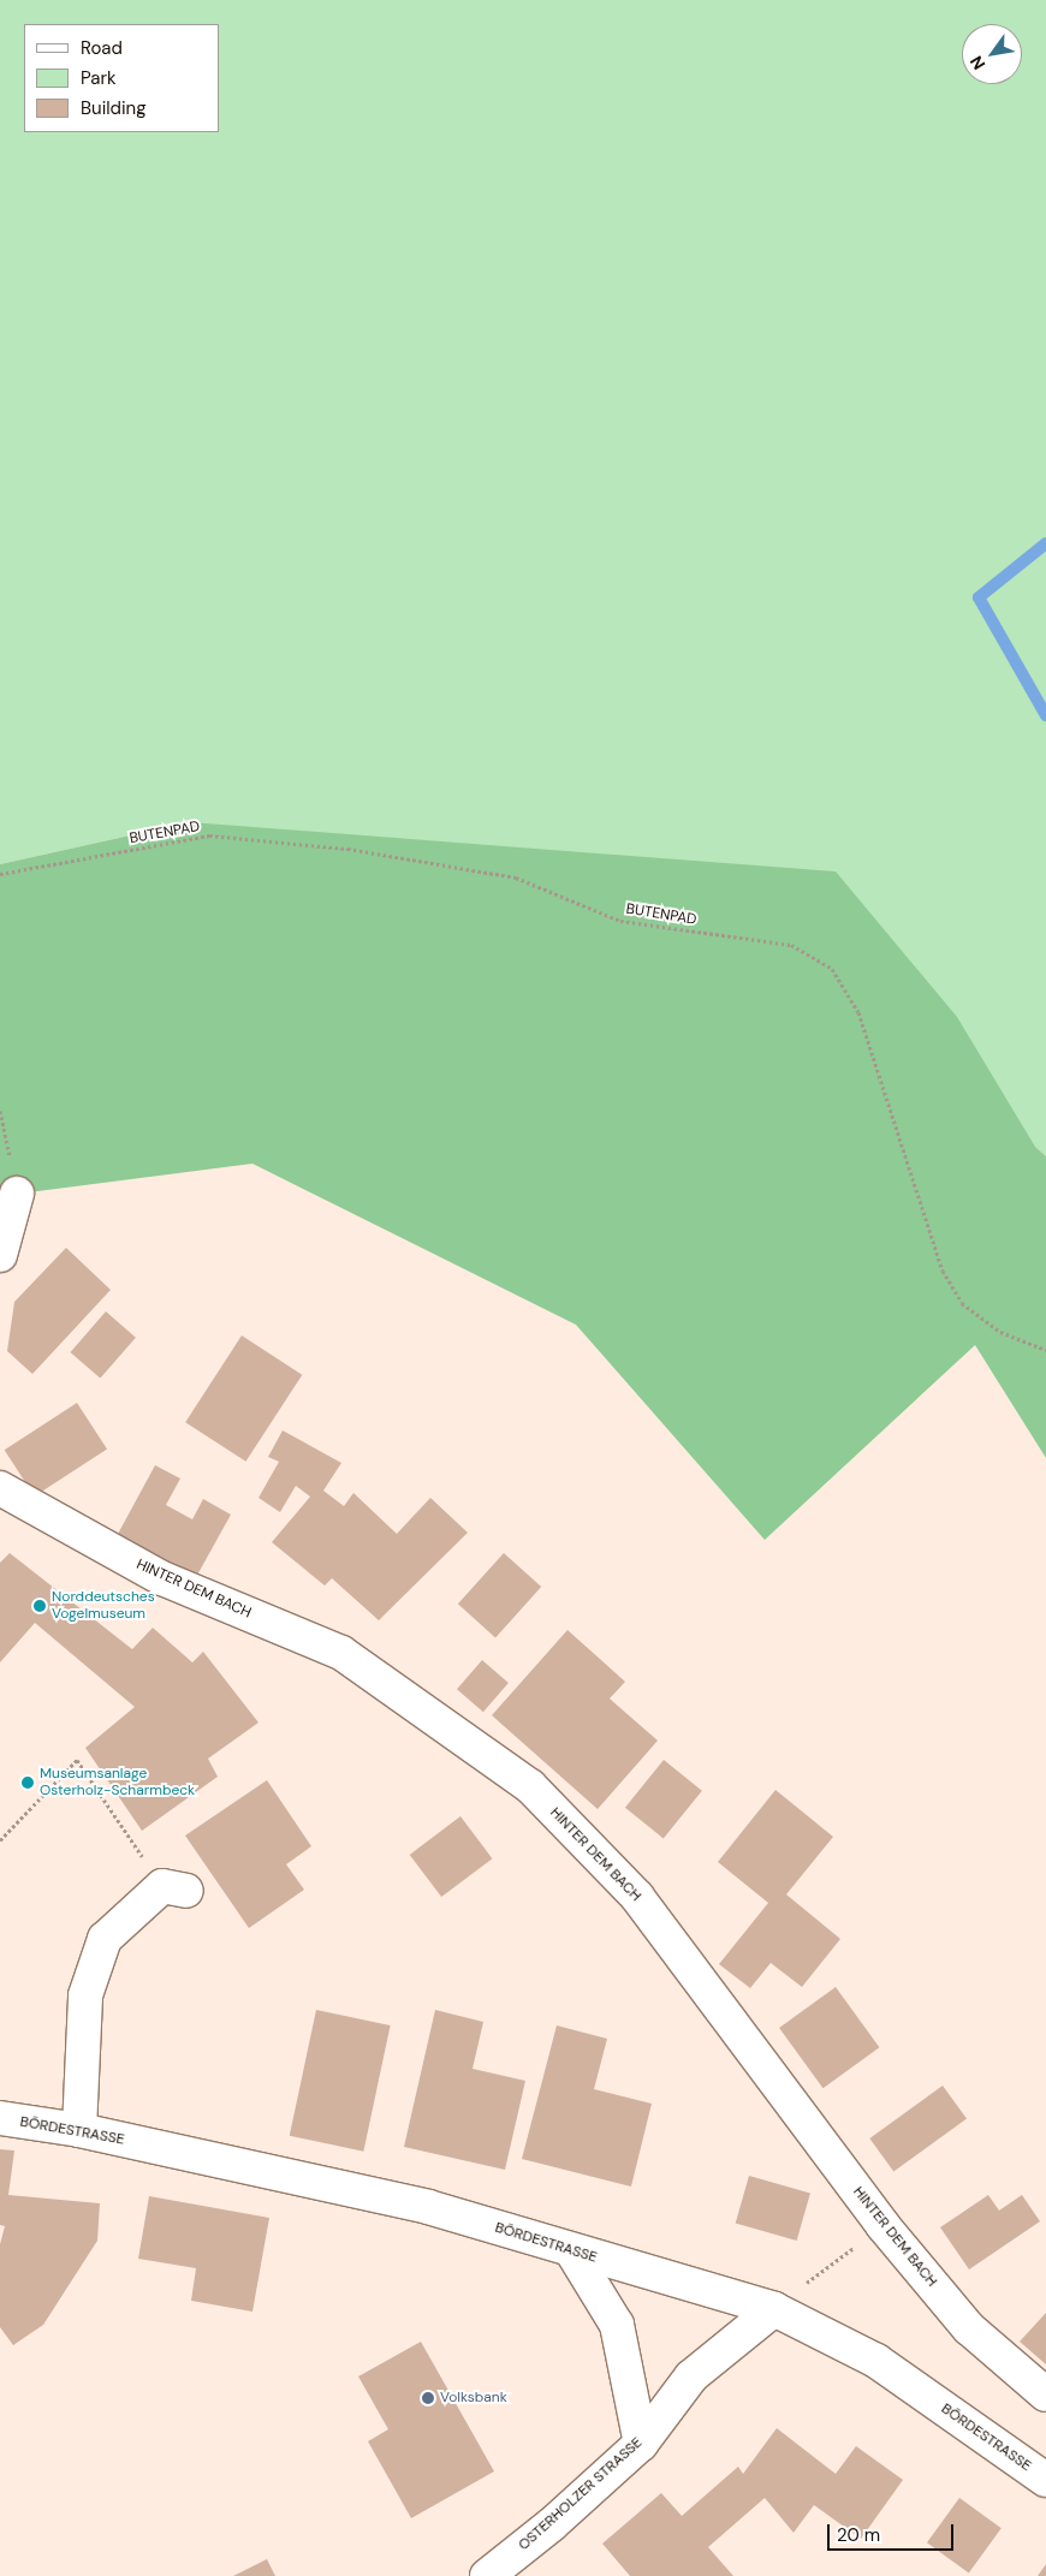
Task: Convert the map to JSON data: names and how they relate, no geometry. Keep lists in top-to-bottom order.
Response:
{
  "streets": {
    "street": ["HINTER DEM BACH", "BÖRDESTRASSE", "OSTERHOLZER STRASSE"],
    "path": ["BUTENPAD"]
  },
  "crossings": [
    ["BÖRDESTRASSE", "OSTERHOLZER STRASSE"]
  ],
  "places": ["Norddeutsches Vogelmuseum", "Museumsanlage Osterholz-Scharmbeck", "Volksbank"],
  "legend": ["Road", "Park", "Building"],
  "scale_bar": "20 m",
  "north": "bottom left"
}
